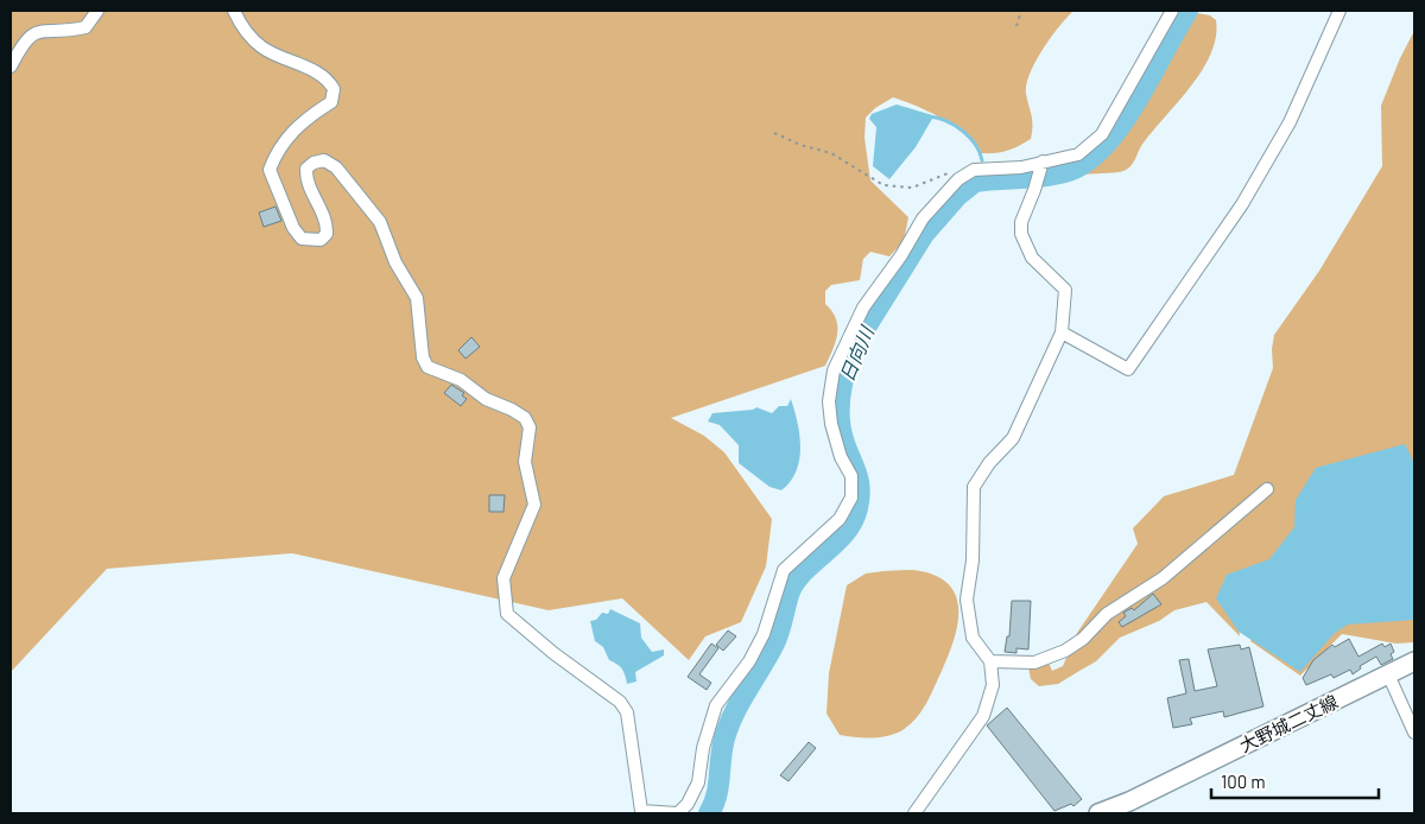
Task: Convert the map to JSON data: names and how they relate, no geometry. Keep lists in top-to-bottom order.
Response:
{
  "streets": {
    "main road": ["大野城二丈線"]
  },
  "water": ["日向川"],
  "scale_bar": "100 m"
}
